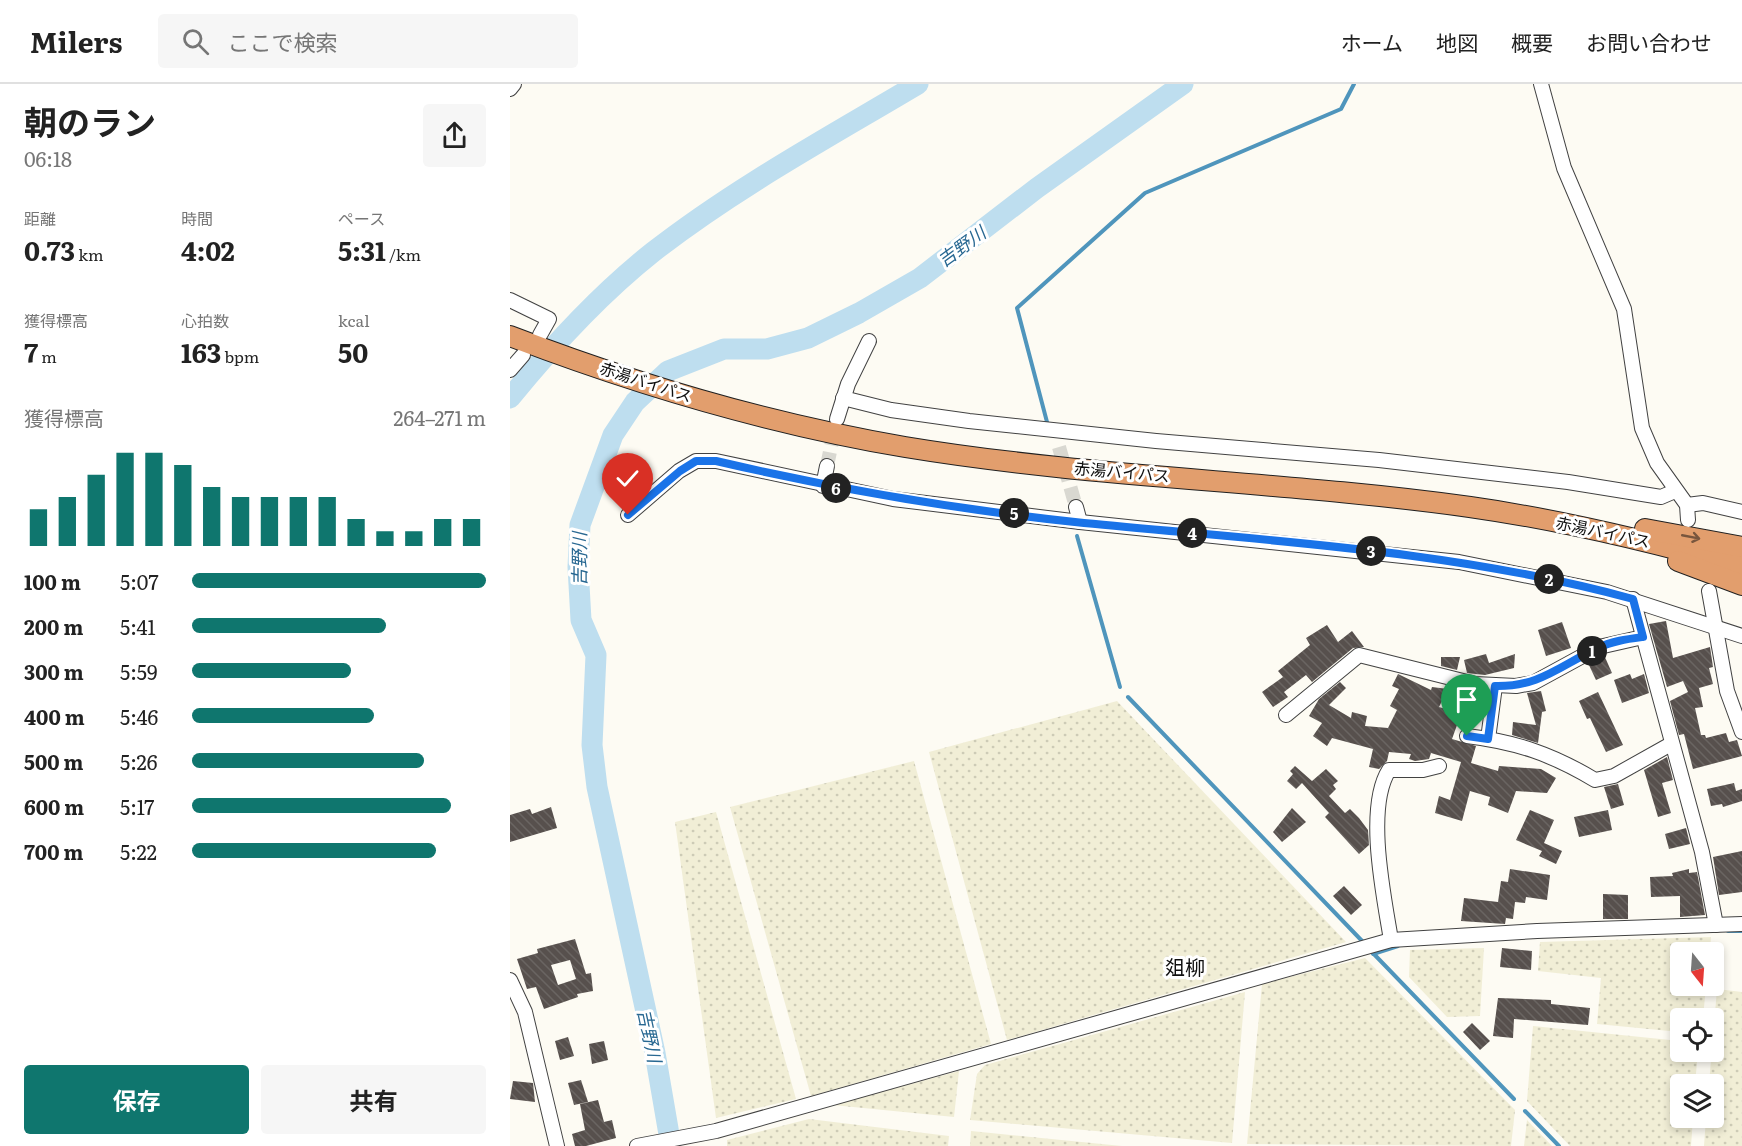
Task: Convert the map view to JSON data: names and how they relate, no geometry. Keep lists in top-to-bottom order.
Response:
{
  "streets": {
    "highway": ["赤湯バイパス"]
  },
  "districts": ["爼柳"],
  "water": ["吉野川"],
  "north": "bottom",
  "page": {
    "header": "Milers",
    "search": "ここで検索",
    "nav": [
      "ホーム",
      "地図",
      "概要",
      "お問い合わせ"
    ],
    "heading": ["朝のラン", "06:18"],
    "stats": [
      ["距離", "0.73 km"],
      ["時間", "4:02"],
      ["ペース", "5:31 /km"],
      ["獲得標高", "7 m"],
      ["心拍数", "163 bpm"],
      ["kcal", "50"]
    ],
    "chart": ["獲得標高", "264–271 m"],
    "pins": [
      "6",
      "5",
      "4",
      "3",
      "2",
      "1"
    ],
    "list": [
      {
        "name": "100 m",
        "note": "5:07"
      },
      {
        "name": "200 m",
        "note": "5:41"
      },
      {
        "name": "300 m",
        "note": "5:59"
      },
      {
        "name": "400 m",
        "note": "5:46"
      },
      {
        "name": "500 m",
        "note": "5:26"
      },
      {
        "name": "600 m",
        "note": "5:17"
      },
      {
        "name": "700 m",
        "note": "5:22"
      }
    ],
    "buttons": ["保存", "共有"]
  }
}
